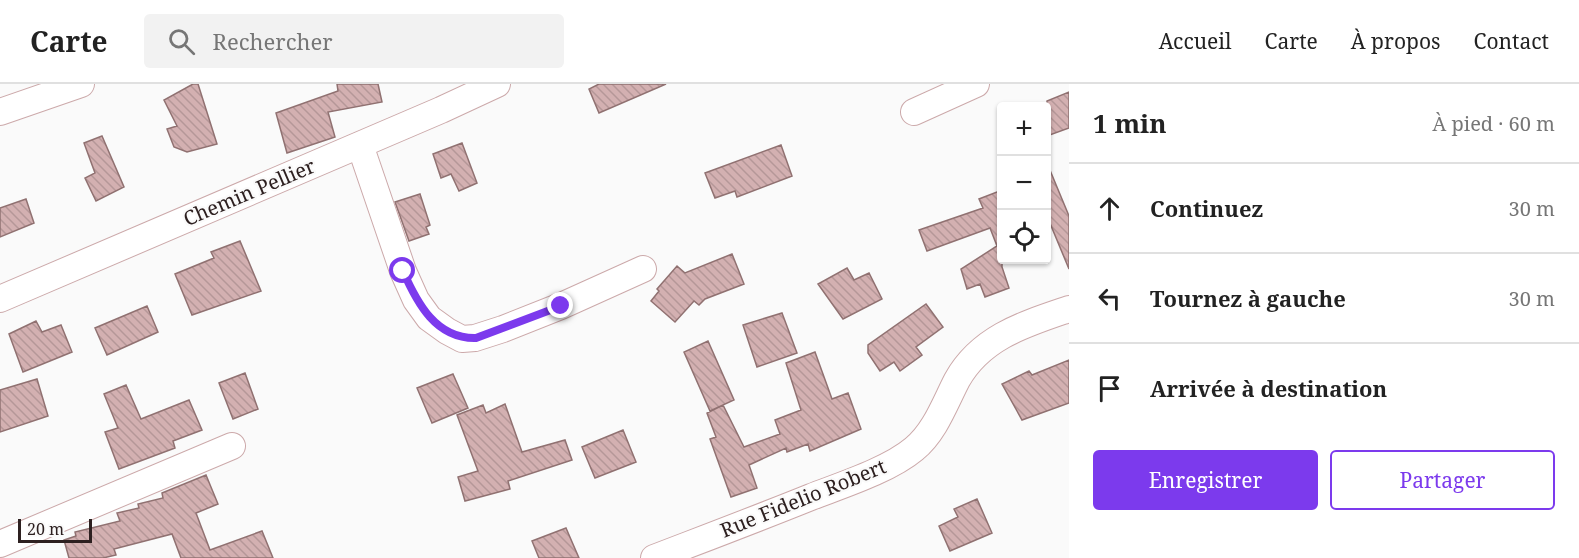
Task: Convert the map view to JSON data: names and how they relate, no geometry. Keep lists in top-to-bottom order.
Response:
{
  "streets": {
    "street": ["Chemin Pellier", "Rue Fidelio Robert"]
  },
  "scale_bar": "20 m",
  "page": {
    "header": "Carte",
    "search": "Rechercher",
    "nav": [
      "Accueil",
      "Carte",
      "À propos",
      "Contact"
    ],
    "heading": ["1 min", "À pied · 60 m"],
    "map_buttons": ["+", "−"],
    "list": [
      ["Continuez", "30 m"],
      ["Tournez à gauche", "30 m"],
      "Arrivée à destination"
    ],
    "buttons": ["Enregistrer", "Partager"],
    "scale": "20 m"
  }
}
